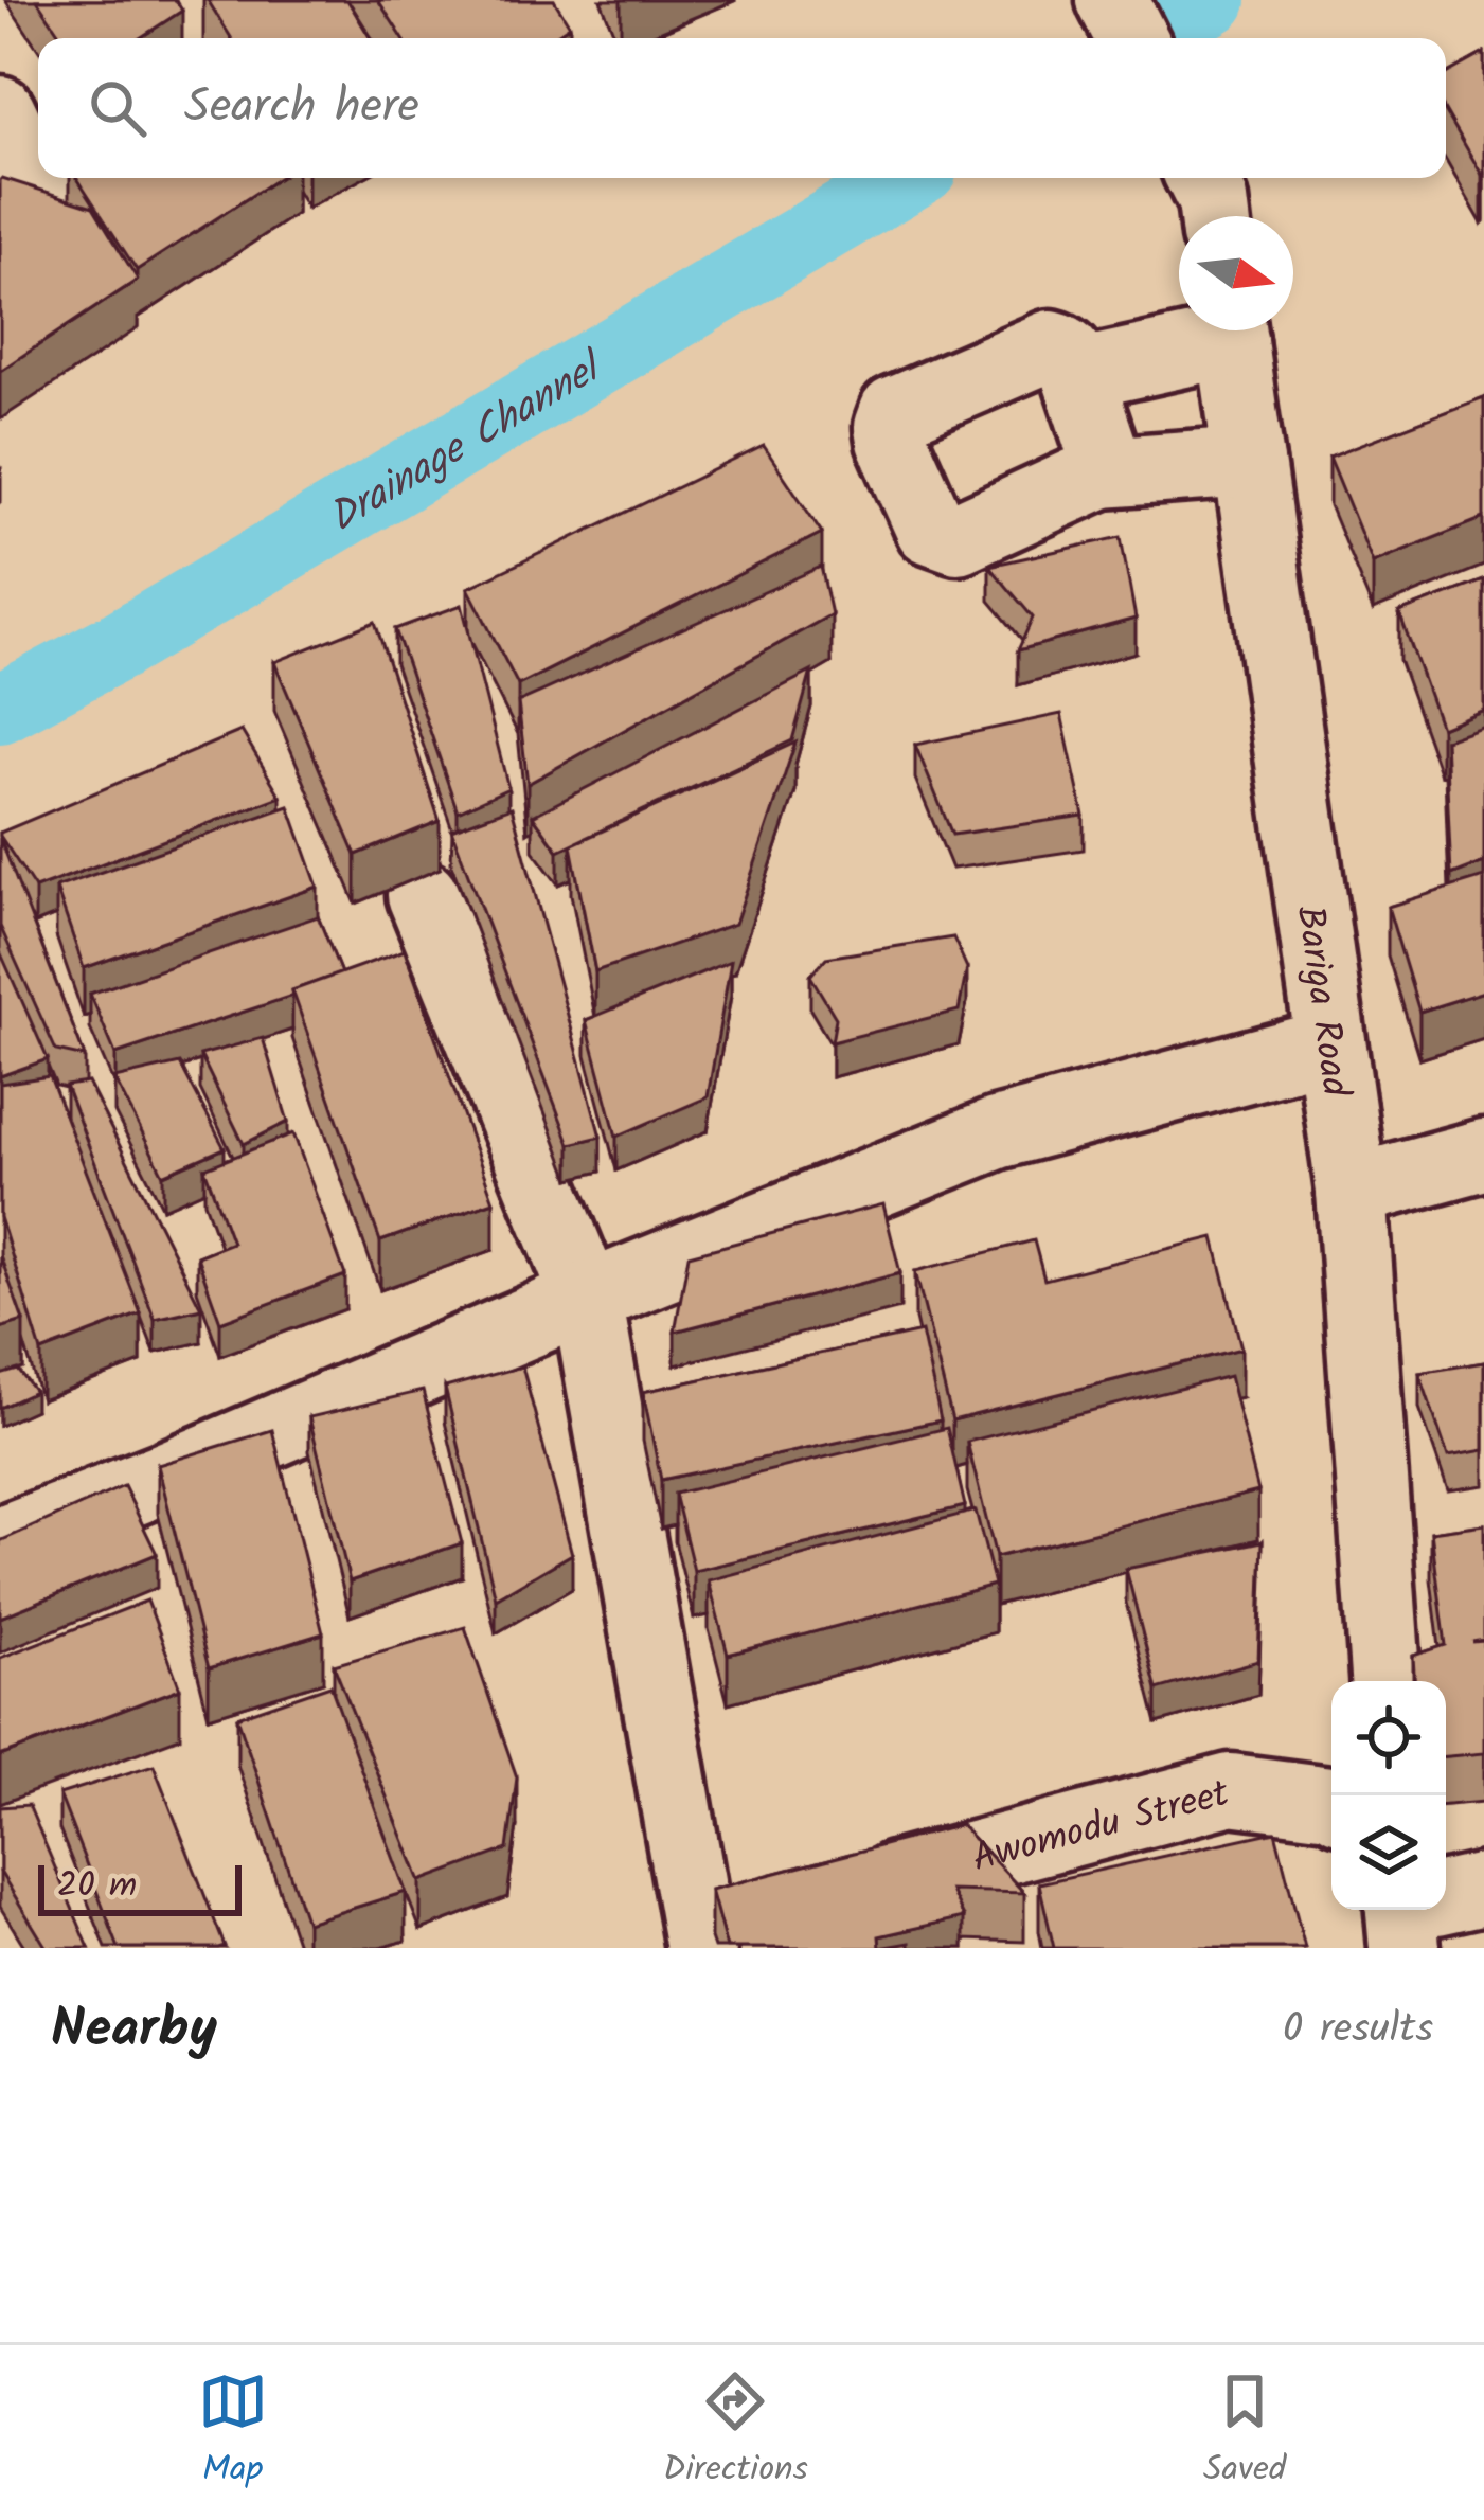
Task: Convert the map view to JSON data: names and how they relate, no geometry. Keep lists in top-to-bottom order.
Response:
{
  "streets": {
    "street": ["Bariga Road", "Awomodu Street"]
  },
  "water": ["Drainage Channel"],
  "scale_bar": "20 m",
  "north": "right",
  "page": {
    "search": "Search here",
    "scale": "20 m",
    "heading": ["Nearby", "0 results"],
    "nav": ["Map", "Directions", "Saved"]
  }
}
